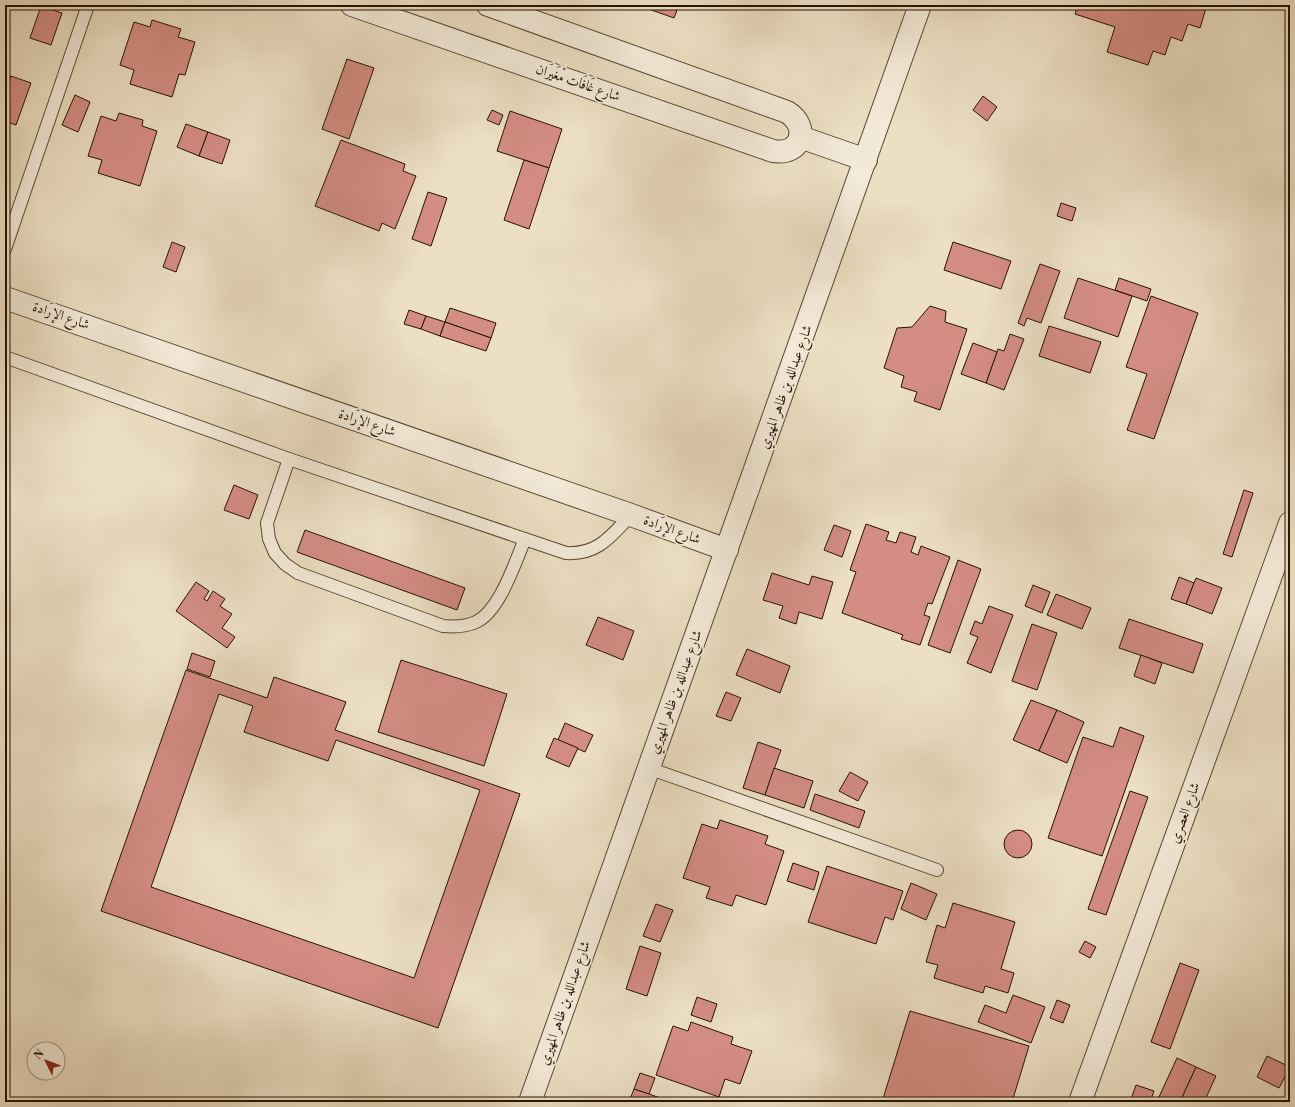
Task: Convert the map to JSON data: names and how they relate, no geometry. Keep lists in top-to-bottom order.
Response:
{
  "streets": {
    "street": [
      "شارع غَافَات مْغَيرَان",
      "شارع الإرَادة",
      "شارع عبدالله بن ظاهر المهيري",
      "شارع العصري"
    ]
  },
  "crossings": [
    ["شارع الإرَادة", "شارع عبدالله بن ظاهر المهيري"]
  ],
  "north": "top left"
}
